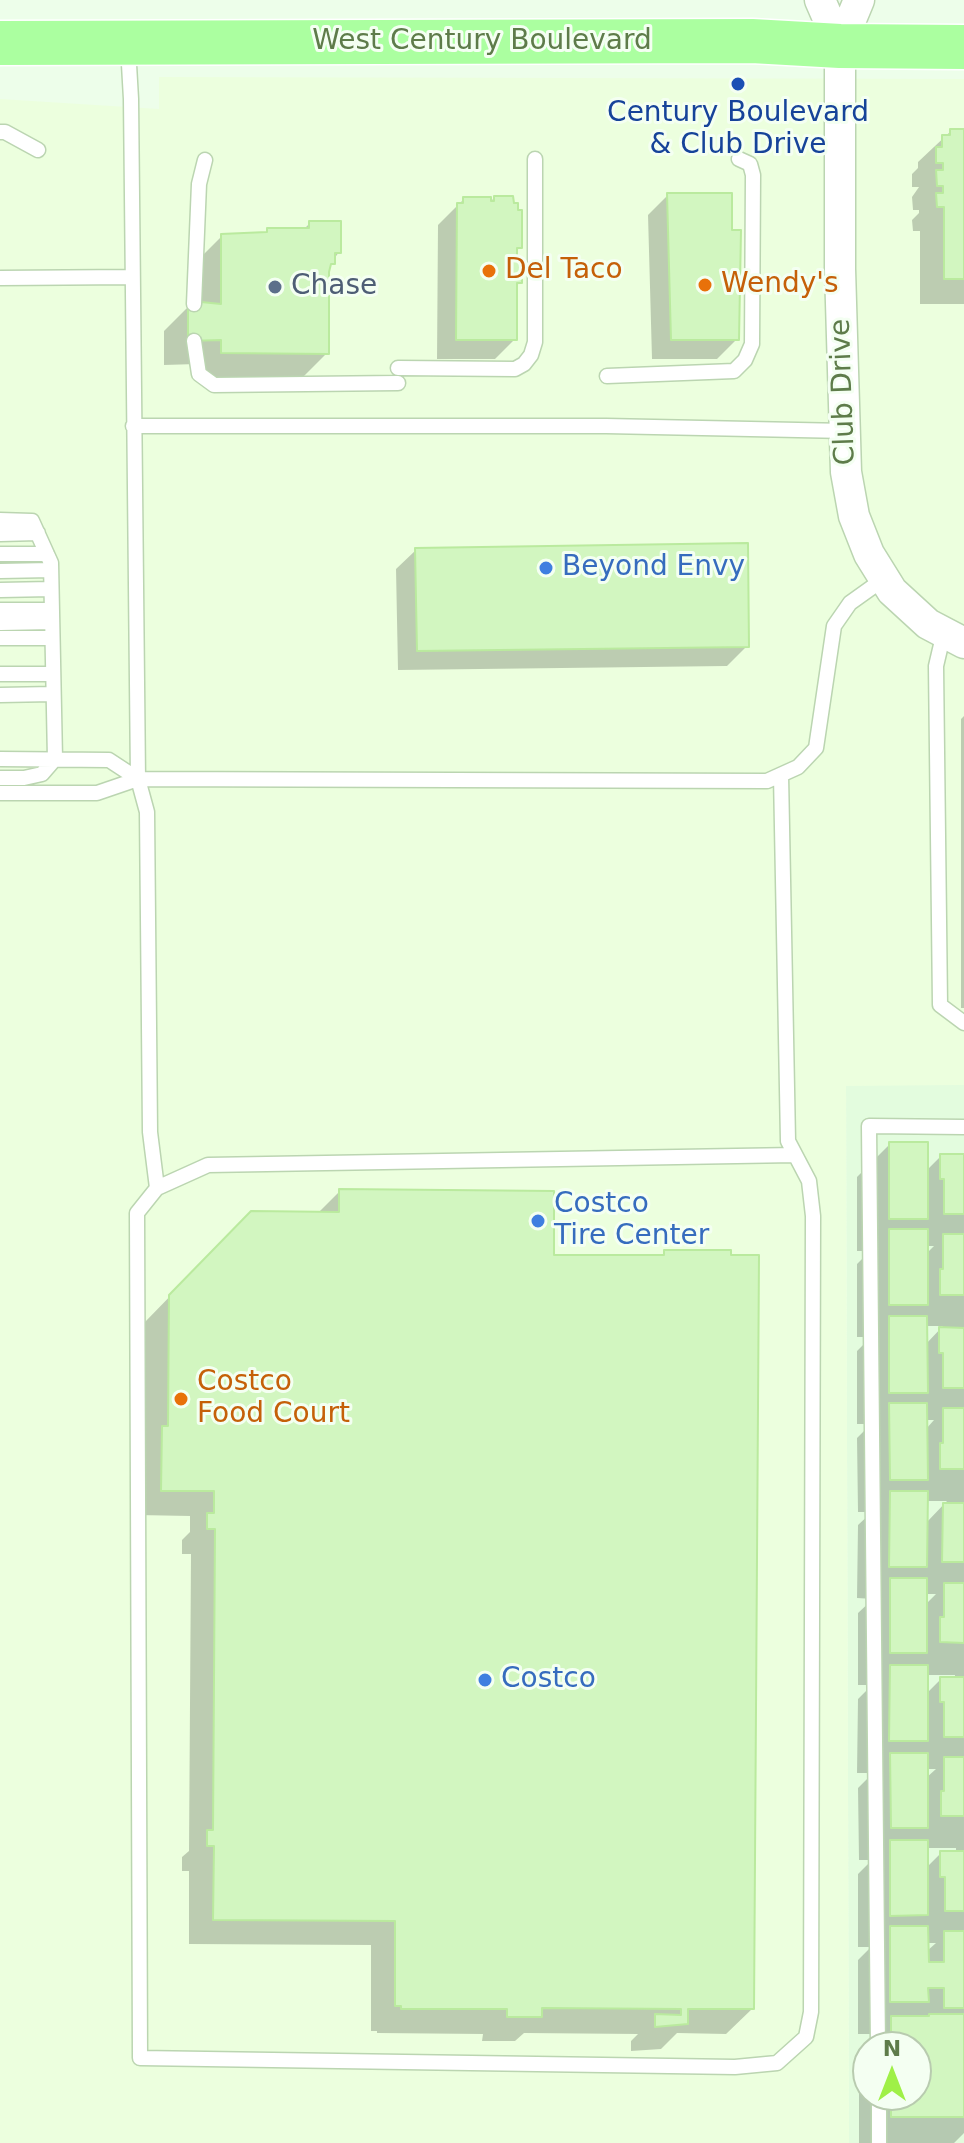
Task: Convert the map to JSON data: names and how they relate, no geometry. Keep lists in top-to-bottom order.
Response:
{
  "streets": {
    "main road": ["West Century Boulevard"],
    "street": ["Club Drive"]
  },
  "crossings": [
    ["West Century Boulevard", "Club Drive"]
  ],
  "places": [
    "Century Boulevard & Club Drive",
    "Del Taco",
    "Wendy's",
    "Chase",
    "Beyond Envy",
    "Costco Tire Center",
    "Costco Food Court",
    "Costco"
  ],
  "north": "top"
}
